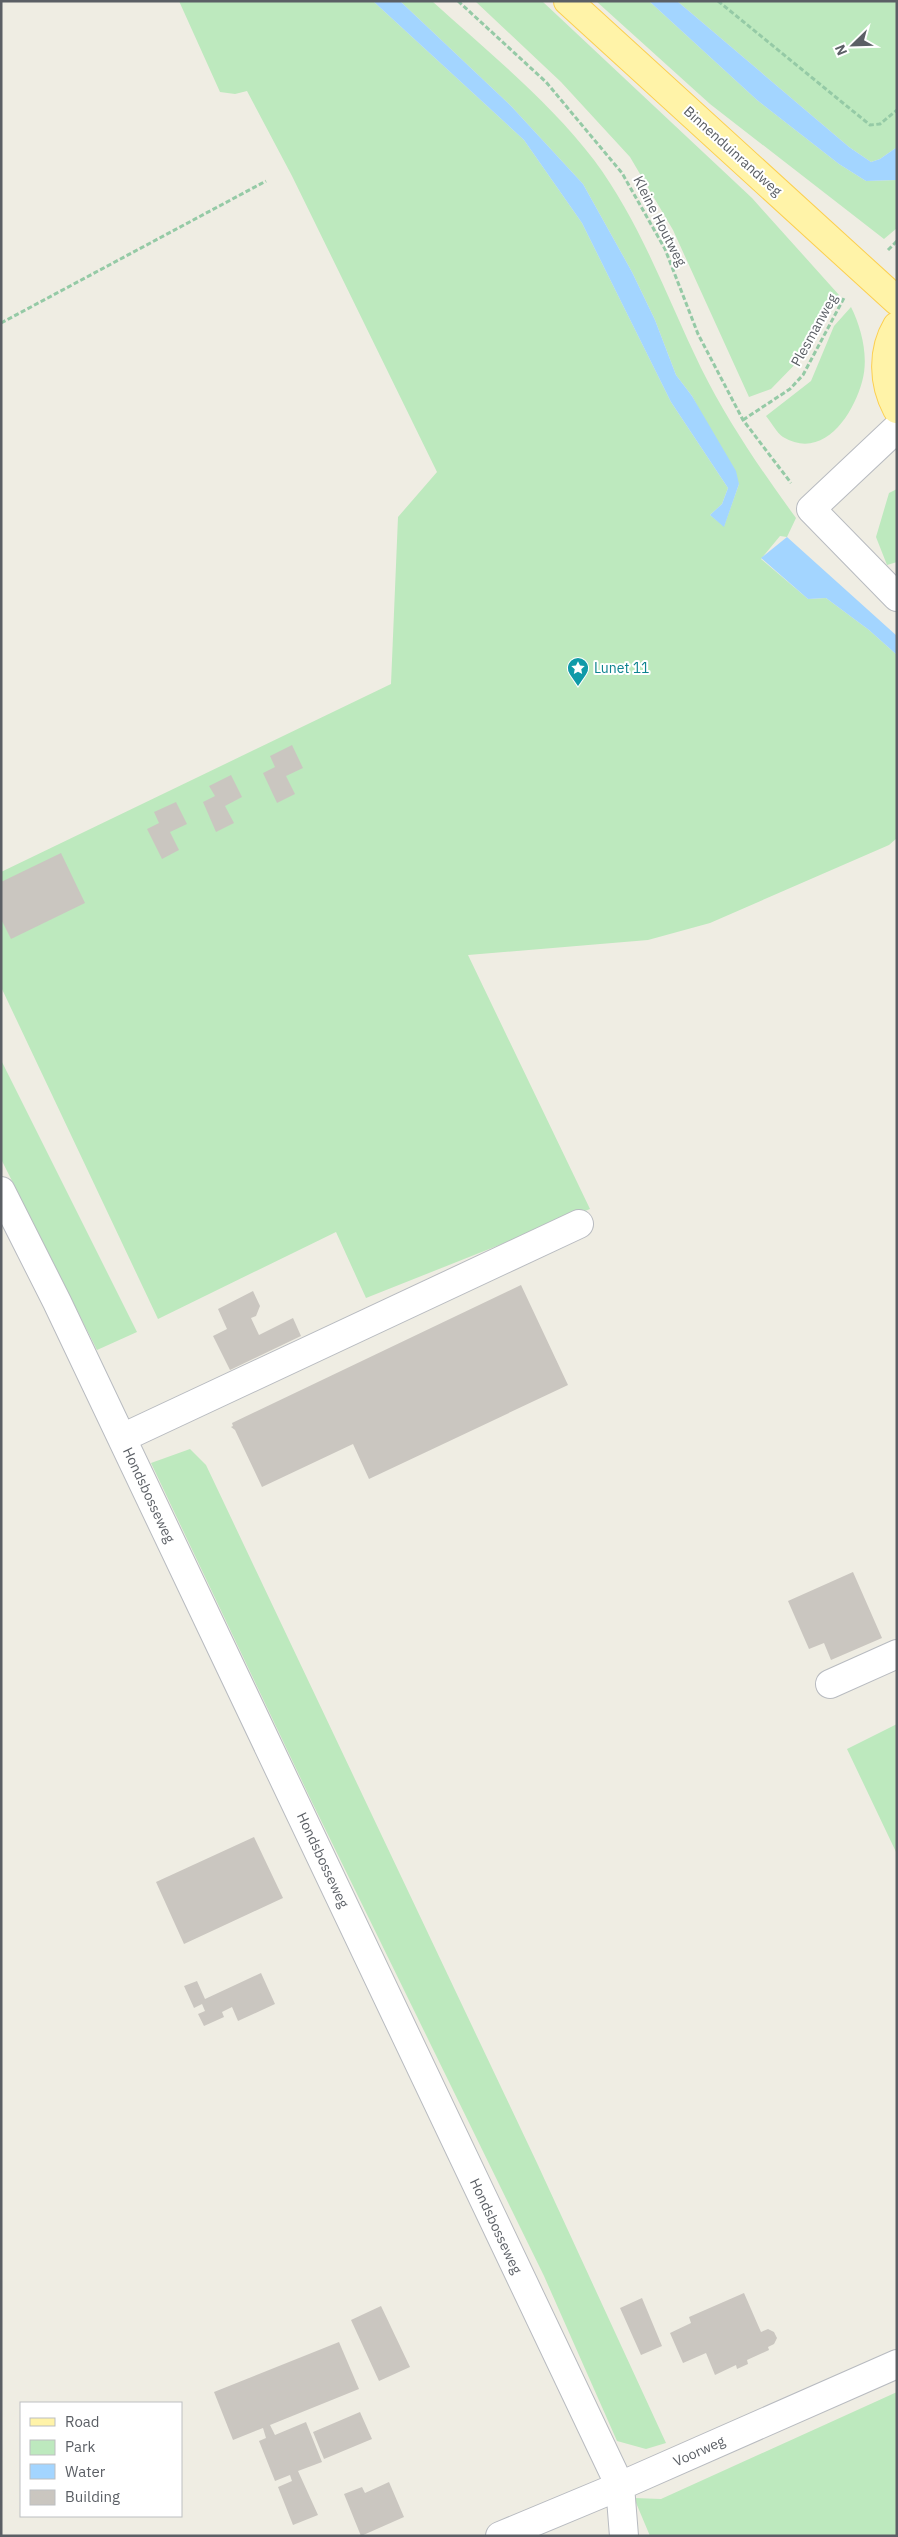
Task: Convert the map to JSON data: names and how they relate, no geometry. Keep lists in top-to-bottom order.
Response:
{
  "streets": {
    "main road": ["Binnenduinrandweg"],
    "street": ["Hondsbosseweg", "Voorweg"],
    "path": ["Kleine Houtweg", "Plesmanweg"]
  },
  "crossings": [
    ["Binnenduinrandweg", "Plesmanweg"],
    ["Kleine Houtweg", "Plesmanweg"],
    ["Hondsbosseweg", "Voorweg"]
  ],
  "places": {
    "place": ["Lunet 11"]
  },
  "legend": [
    "Road",
    "Park",
    "Water",
    "Building"
  ],
  "north": "bottom left"
}
